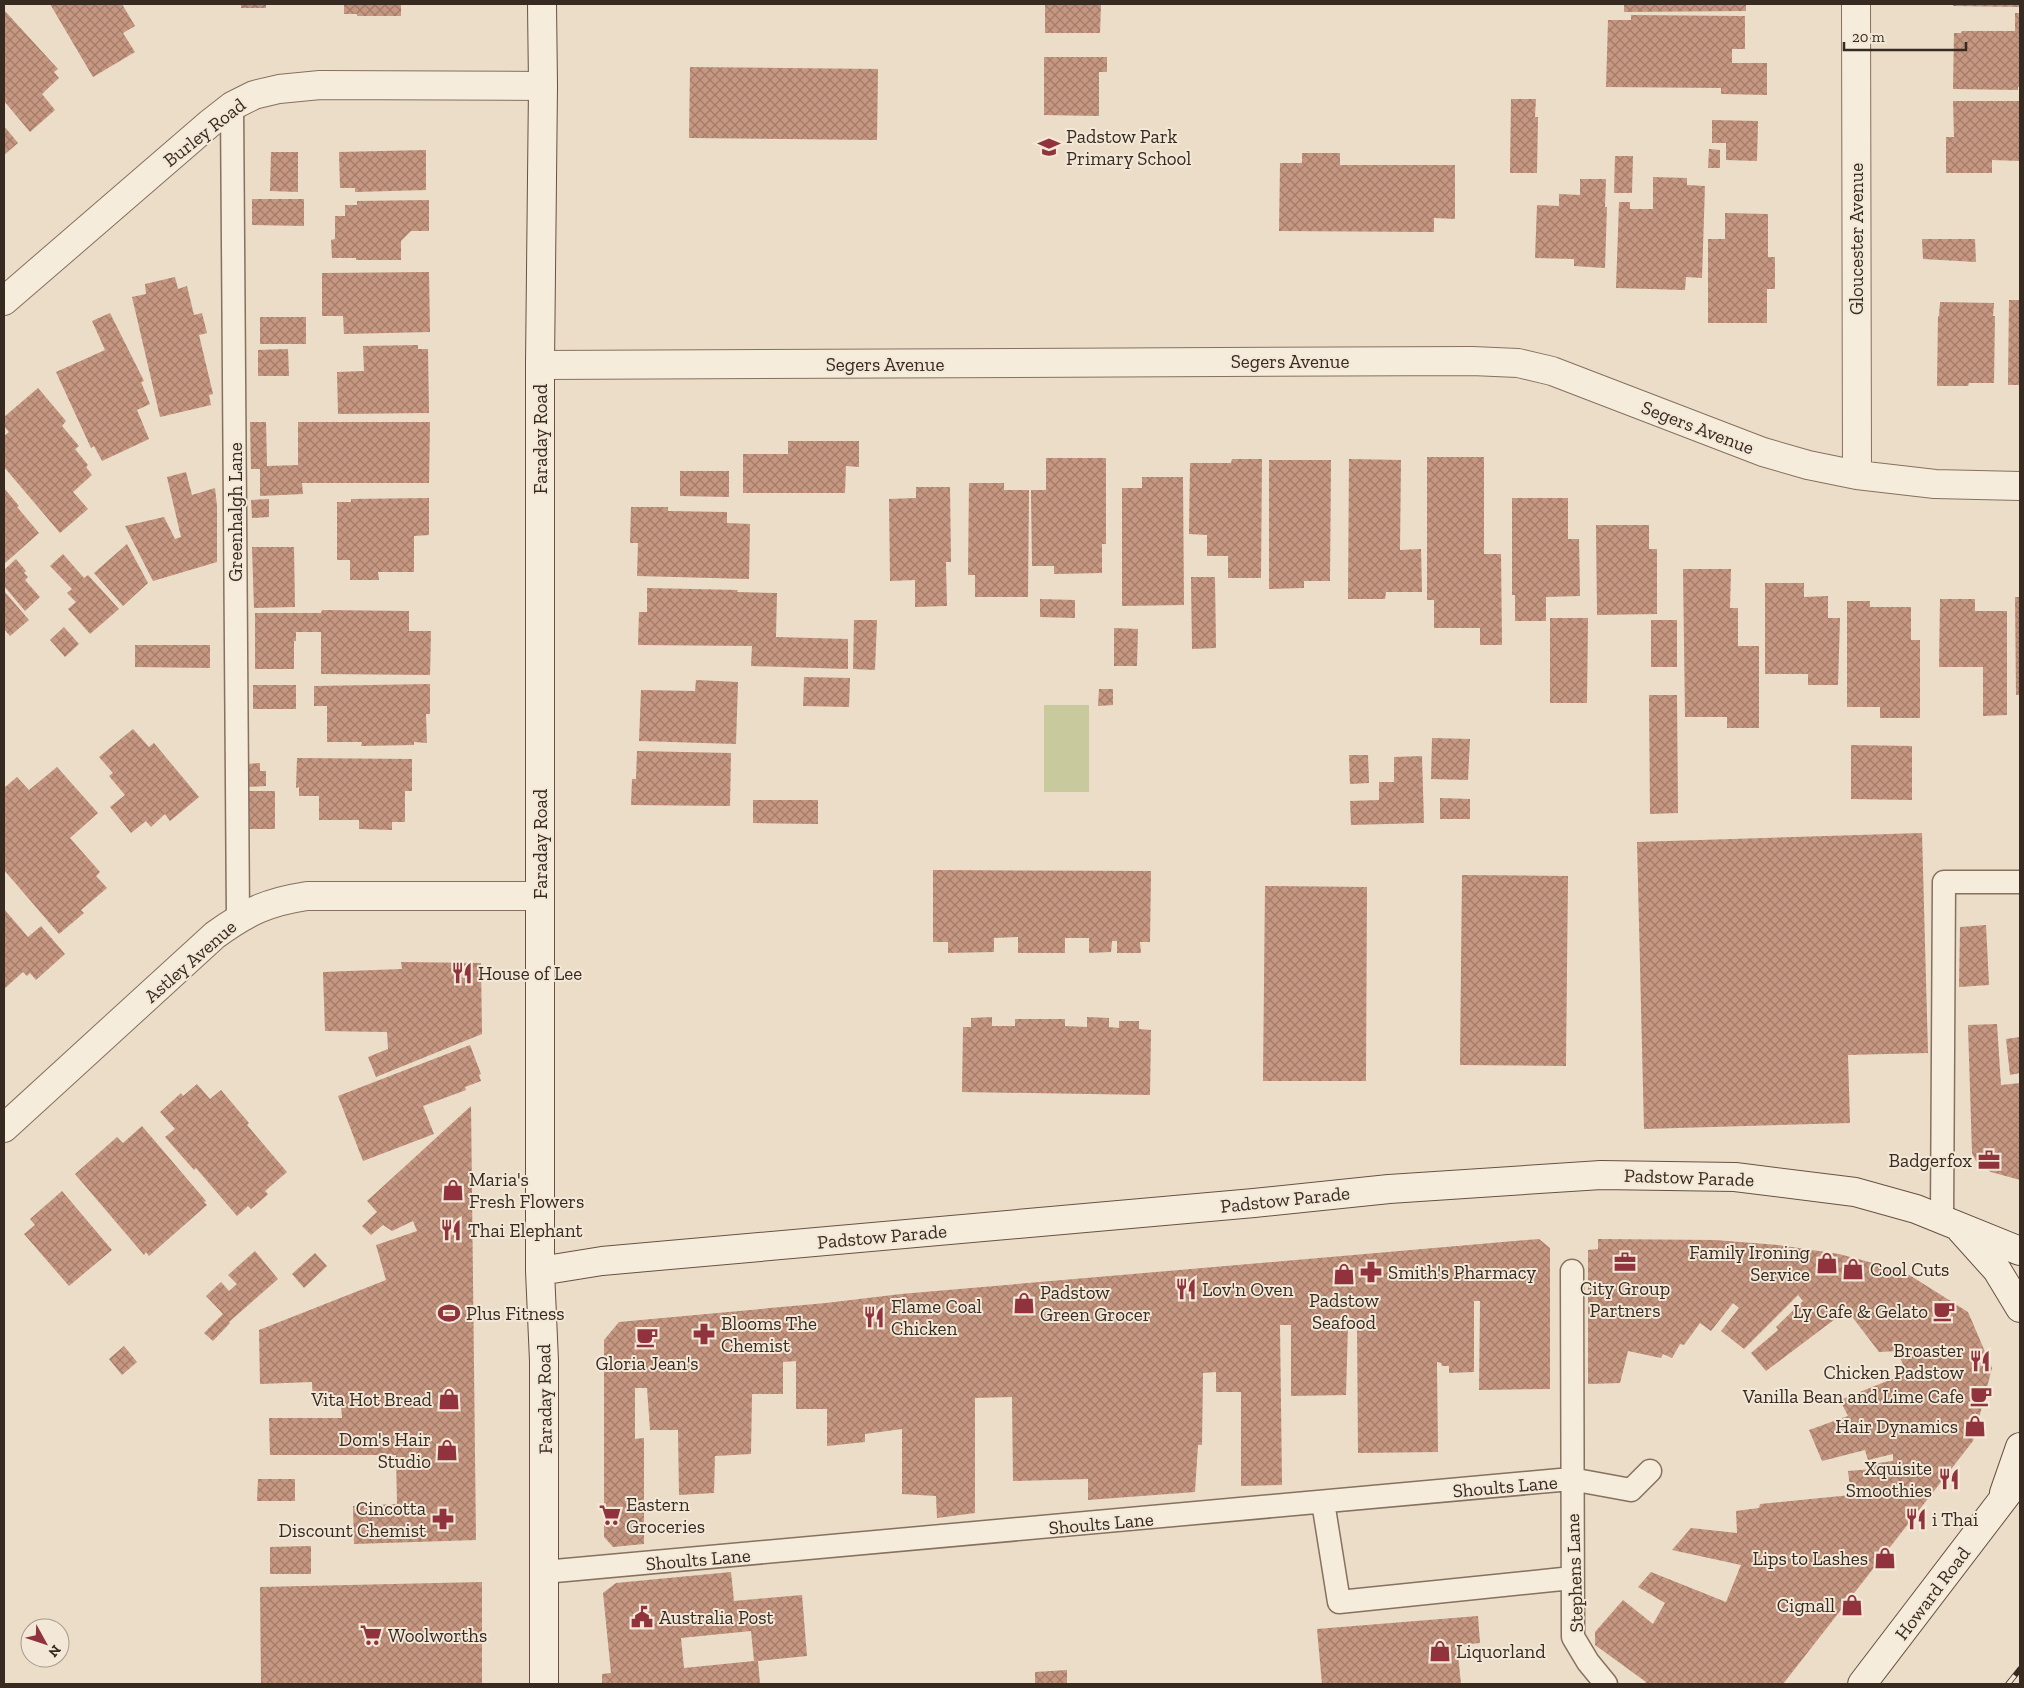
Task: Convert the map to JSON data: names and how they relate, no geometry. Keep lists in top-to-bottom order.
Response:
{
  "streets": {
    "street": [
      "Burley Road",
      "Gloucester Avenue",
      "Segers Avenue",
      "Faraday Road",
      "Astley Avenue",
      "Padstow Parade",
      "Howard Road"
    ],
    "lane": ["Greenhalgh Lane", "Shoults Lane", "Stephens Lane"]
  },
  "crossings": [
    ["Burley Road", "Faraday Road"],
    ["Burley Road", "Greenhalgh Lane"],
    ["Gloucester Avenue", "Segers Avenue"],
    ["Segers Avenue", "Faraday Road"],
    ["Faraday Road", "Astley Avenue"],
    ["Faraday Road", "Padstow Parade"],
    ["Faraday Road", "Shoults Lane"],
    ["Greenhalgh Lane", "Astley Avenue"],
    ["Shoults Lane", "Stephens Lane"]
  ],
  "places": {
    "school or university": ["Padstow Park Primary School"],
    "restaurant": [
      "House of Lee",
      "Thai Elephant",
      "Lov'n Oven",
      "Flame Coal Chicken",
      "Broaster Chicken Padstow",
      "Xquisite Smoothies",
      "i Thai"
    ],
    "office": ["Badgerfox", "City Group Partners"],
    "shop": [
      "Maria's Fresh Flowers",
      "Family Ironing Service",
      "Cool Cuts",
      "Padstow Seafood",
      "Padstow Green Grocer",
      "Vita Hot Bread",
      "Hair Dynamics",
      "Dom's Hair Studio",
      "Lips to Lashes",
      "Cignall",
      "Liquorland"
    ],
    "pharmacy": ["Smith's Pharmacy", "Blooms The Chemist", "Cincotta Discount Chemist"],
    "cafe": ["Ly Cafe & Gelato", "Gloria Jean's", "Vanilla Bean and Lime Cafe"],
    "sports": ["Plus Fitness"],
    "supermarket": ["Eastern Groceries", "Woolworths"],
    "public building": ["Australia Post"]
  },
  "scale_bar": "20 m",
  "north": "bottom right"
}
